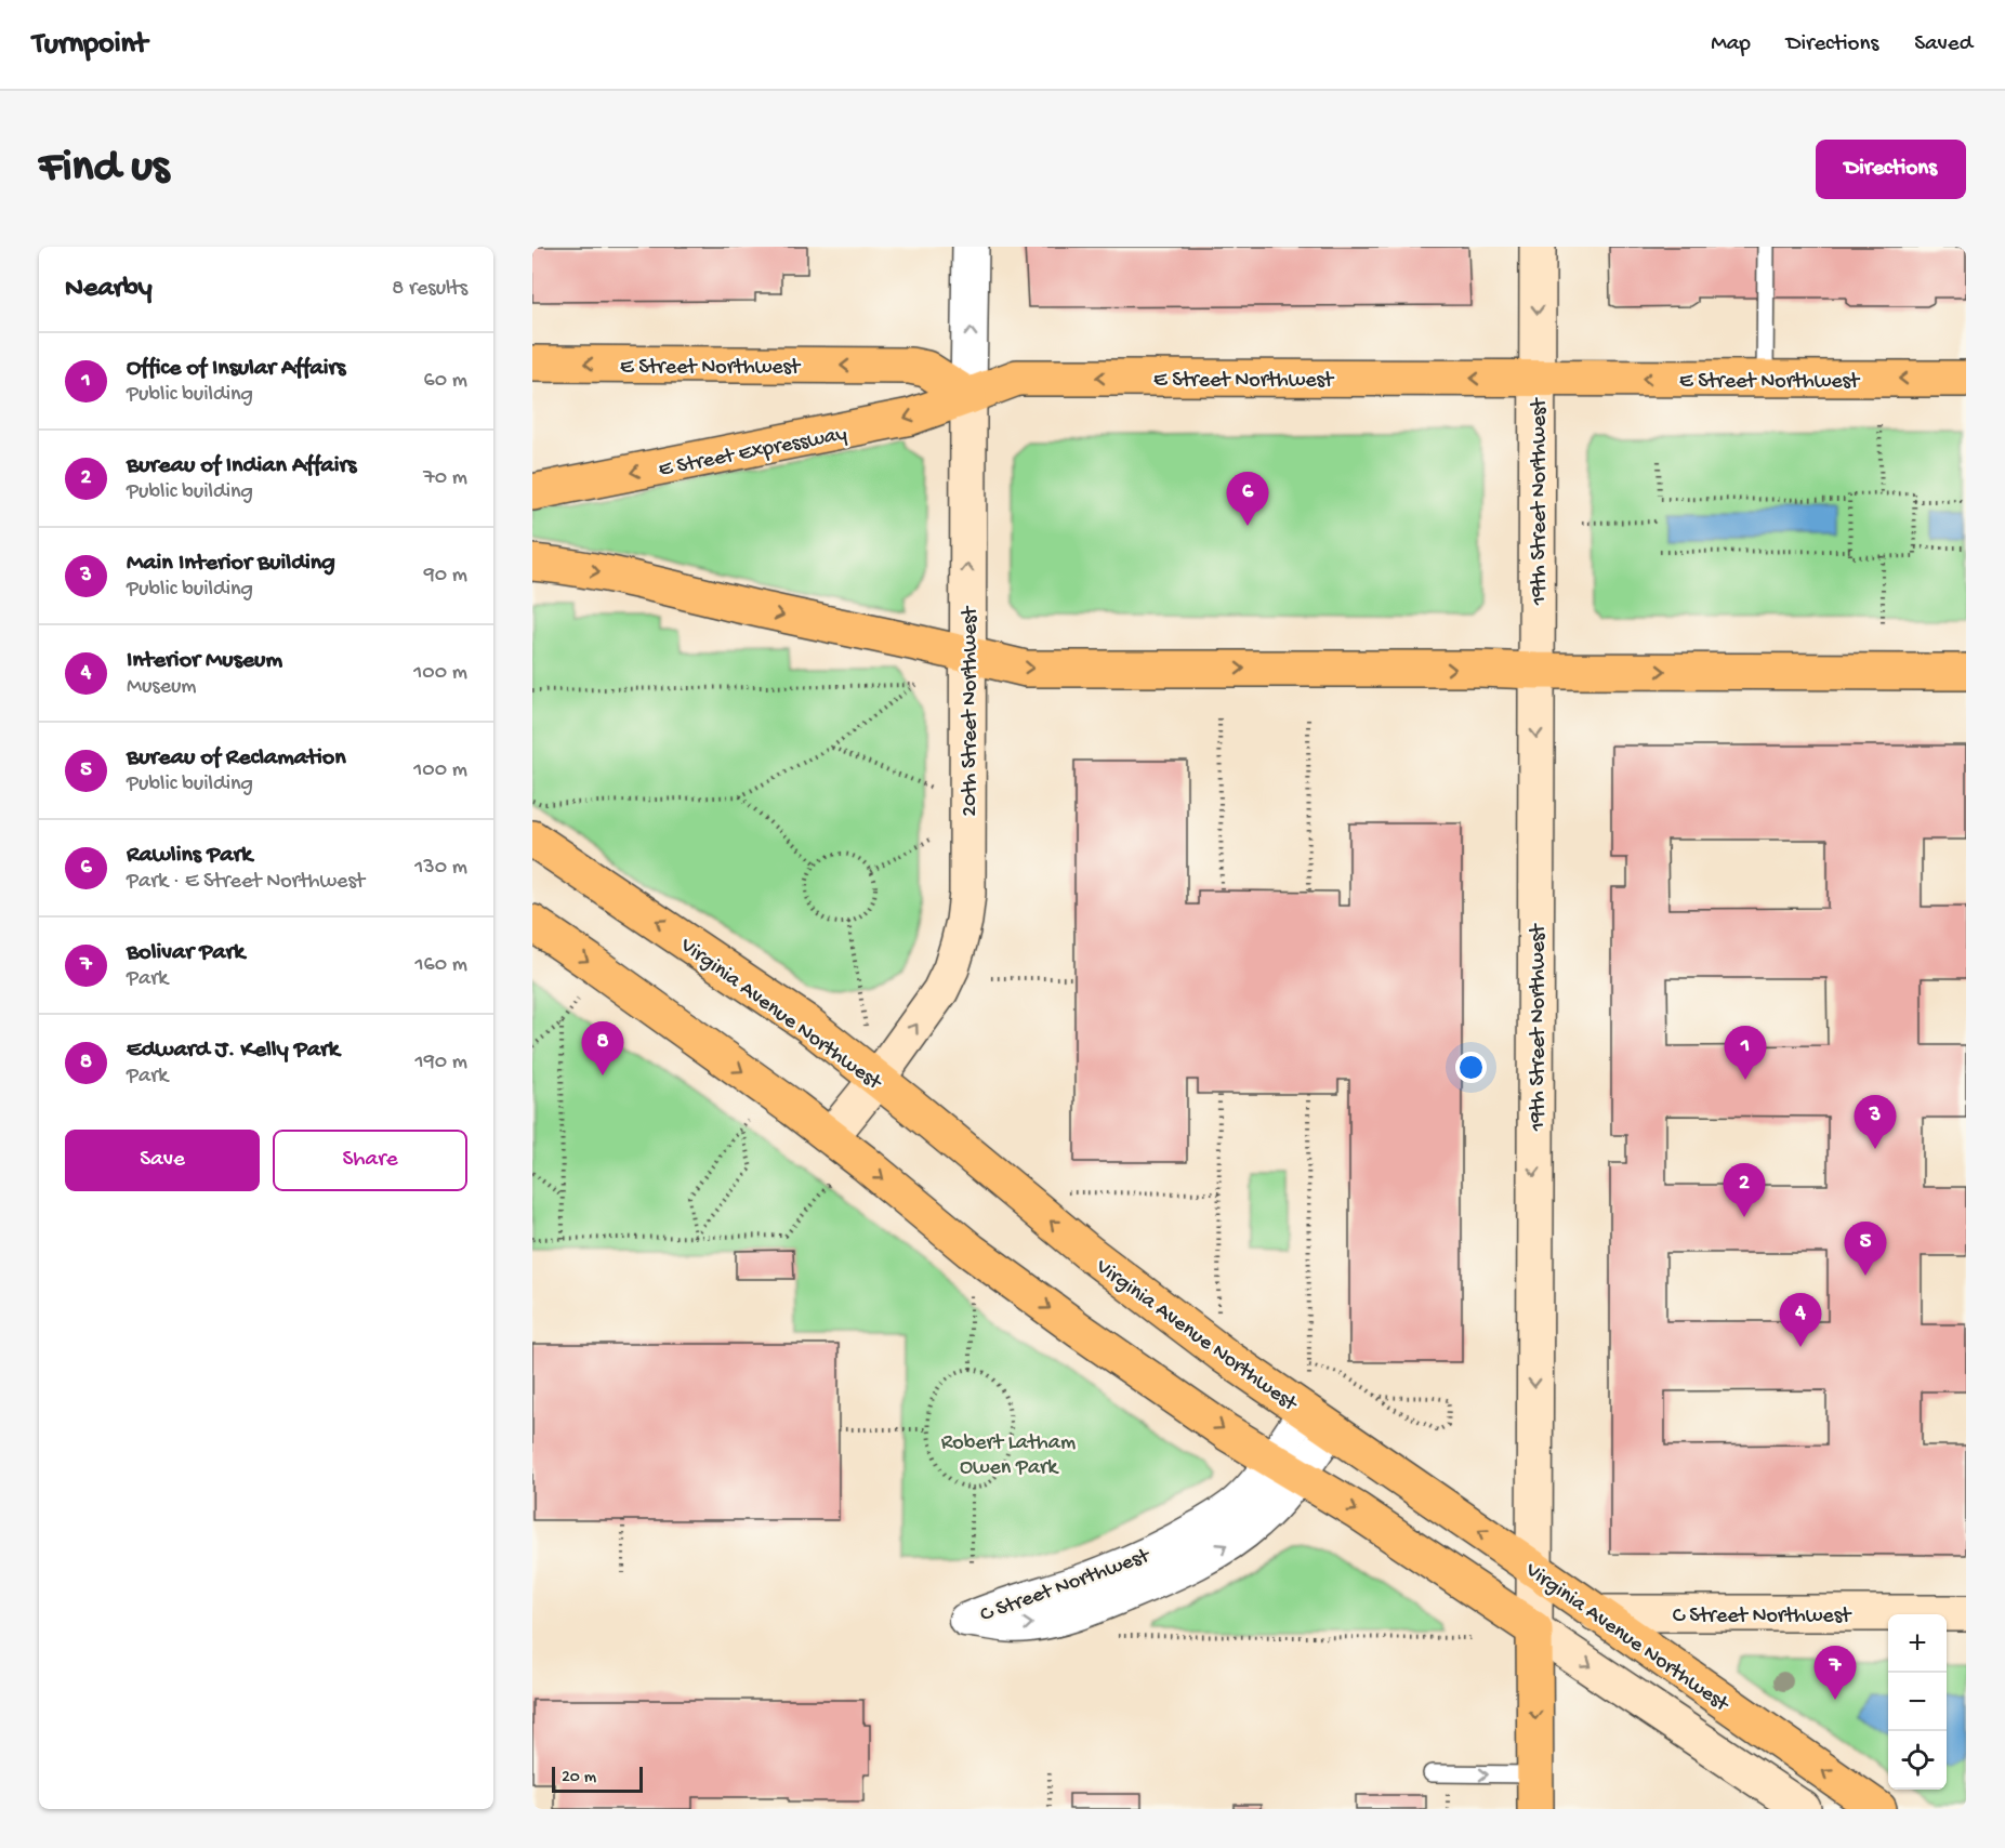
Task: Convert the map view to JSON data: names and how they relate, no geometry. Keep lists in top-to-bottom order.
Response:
{
  "streets": {
    "main road": [
      "E Street Northwest",
      "E Street Expressway",
      "19th Street Northwest",
      "20th Street Northwest",
      "Virginia Avenue Northwest",
      "C Street Northwest"
    ]
  },
  "crossings": [
    ["E Street Northwest", "E Street Expressway"],
    ["E Street Northwest", "19th Street Northwest"],
    ["E Street Northwest", "20th Street Northwest"],
    ["E Street Expressway", "20th Street Northwest"],
    ["19th Street Northwest", "Virginia Avenue Northwest"],
    ["20th Street Northwest", "Virginia Avenue Northwest"],
    ["Virginia Avenue Northwest", "C Street Northwest"]
  ],
  "one_way": ["19th Street Northwest", "20th Street Northwest"],
  "parks": ["Robert Latham Owen Park"],
  "scale_bar": "20 m",
  "page": {
    "header": "Turnpoint",
    "nav": ["Map", "Directions", "Saved"],
    "buttons": [
      "Directions",
      ["Save", "Share"]
    ],
    "title": "Find us",
    "heading": ["Nearby", "8 results"],
    "list": [
      {
        "mark": "1",
        "name": "Office of Insular Affairs",
        "note": "Public building",
        "value": "60 m"
      },
      {
        "mark": "2",
        "name": "Bureau of Indian Affairs",
        "note": "Public building",
        "value": "70 m"
      },
      {
        "mark": "3",
        "name": "Main Interior Building",
        "note": "Public building",
        "value": "90 m"
      },
      {
        "mark": "4",
        "name": "Interior Museum",
        "note": "Museum",
        "value": "100 m"
      },
      {
        "mark": "5",
        "name": "Bureau of Reclamation",
        "note": "Public building",
        "value": "100 m"
      },
      {
        "mark": "6",
        "name": "Rawlins Park",
        "note": "Park · E Street Northwest",
        "value": "130 m"
      },
      {
        "mark": "7",
        "name": "Bolivar Park",
        "note": "Park",
        "value": "160 m"
      },
      {
        "mark": "8",
        "name": "Edward J. Kelly Park",
        "note": "Park",
        "value": "190 m"
      }
    ],
    "pins": [
      "6",
      "8",
      "1",
      "3",
      "2",
      "5",
      "4",
      "7"
    ],
    "map_buttons": ["+", "−"],
    "scale": "20 m"
  }
}
